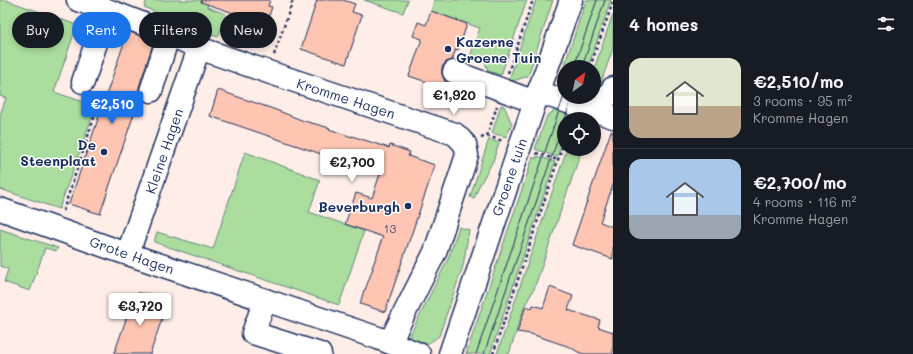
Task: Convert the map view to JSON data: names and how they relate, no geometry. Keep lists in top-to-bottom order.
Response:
{
  "streets": {
    "street": [
      "Kromme Hagen",
      "Kleine Hagen",
      "Groene tuin",
      "Grote Hagen"
    ]
  },
  "crossings": [
    ["Kromme Hagen", "Kleine Hagen"],
    ["Kromme Hagen", "Grote Hagen"],
    ["Kleine Hagen", "Grote Hagen"]
  ],
  "places": ["Kazerne Groene Tuin", "De Steenplaat", "Beverburgh"],
  "house_numbers": ["13"],
  "north": "top right",
  "page": {
    "heading": "4 homes",
    "chip": [
      "Buy",
      "Rent",
      "Filters",
      "New"
    ],
    "list": [
      {
        "name": "€2,510/mo",
        "note": "3 rooms · 95 m² · Kromme Hagen"
      },
      {
        "name": "€2,700/mo",
        "note": "4 rooms · 116 m² · Kromme Hagen"
      }
    ],
    "price": [
      "€1,920",
      "€2,510",
      "€2,700",
      "€3,720"
    ]
  }
}
